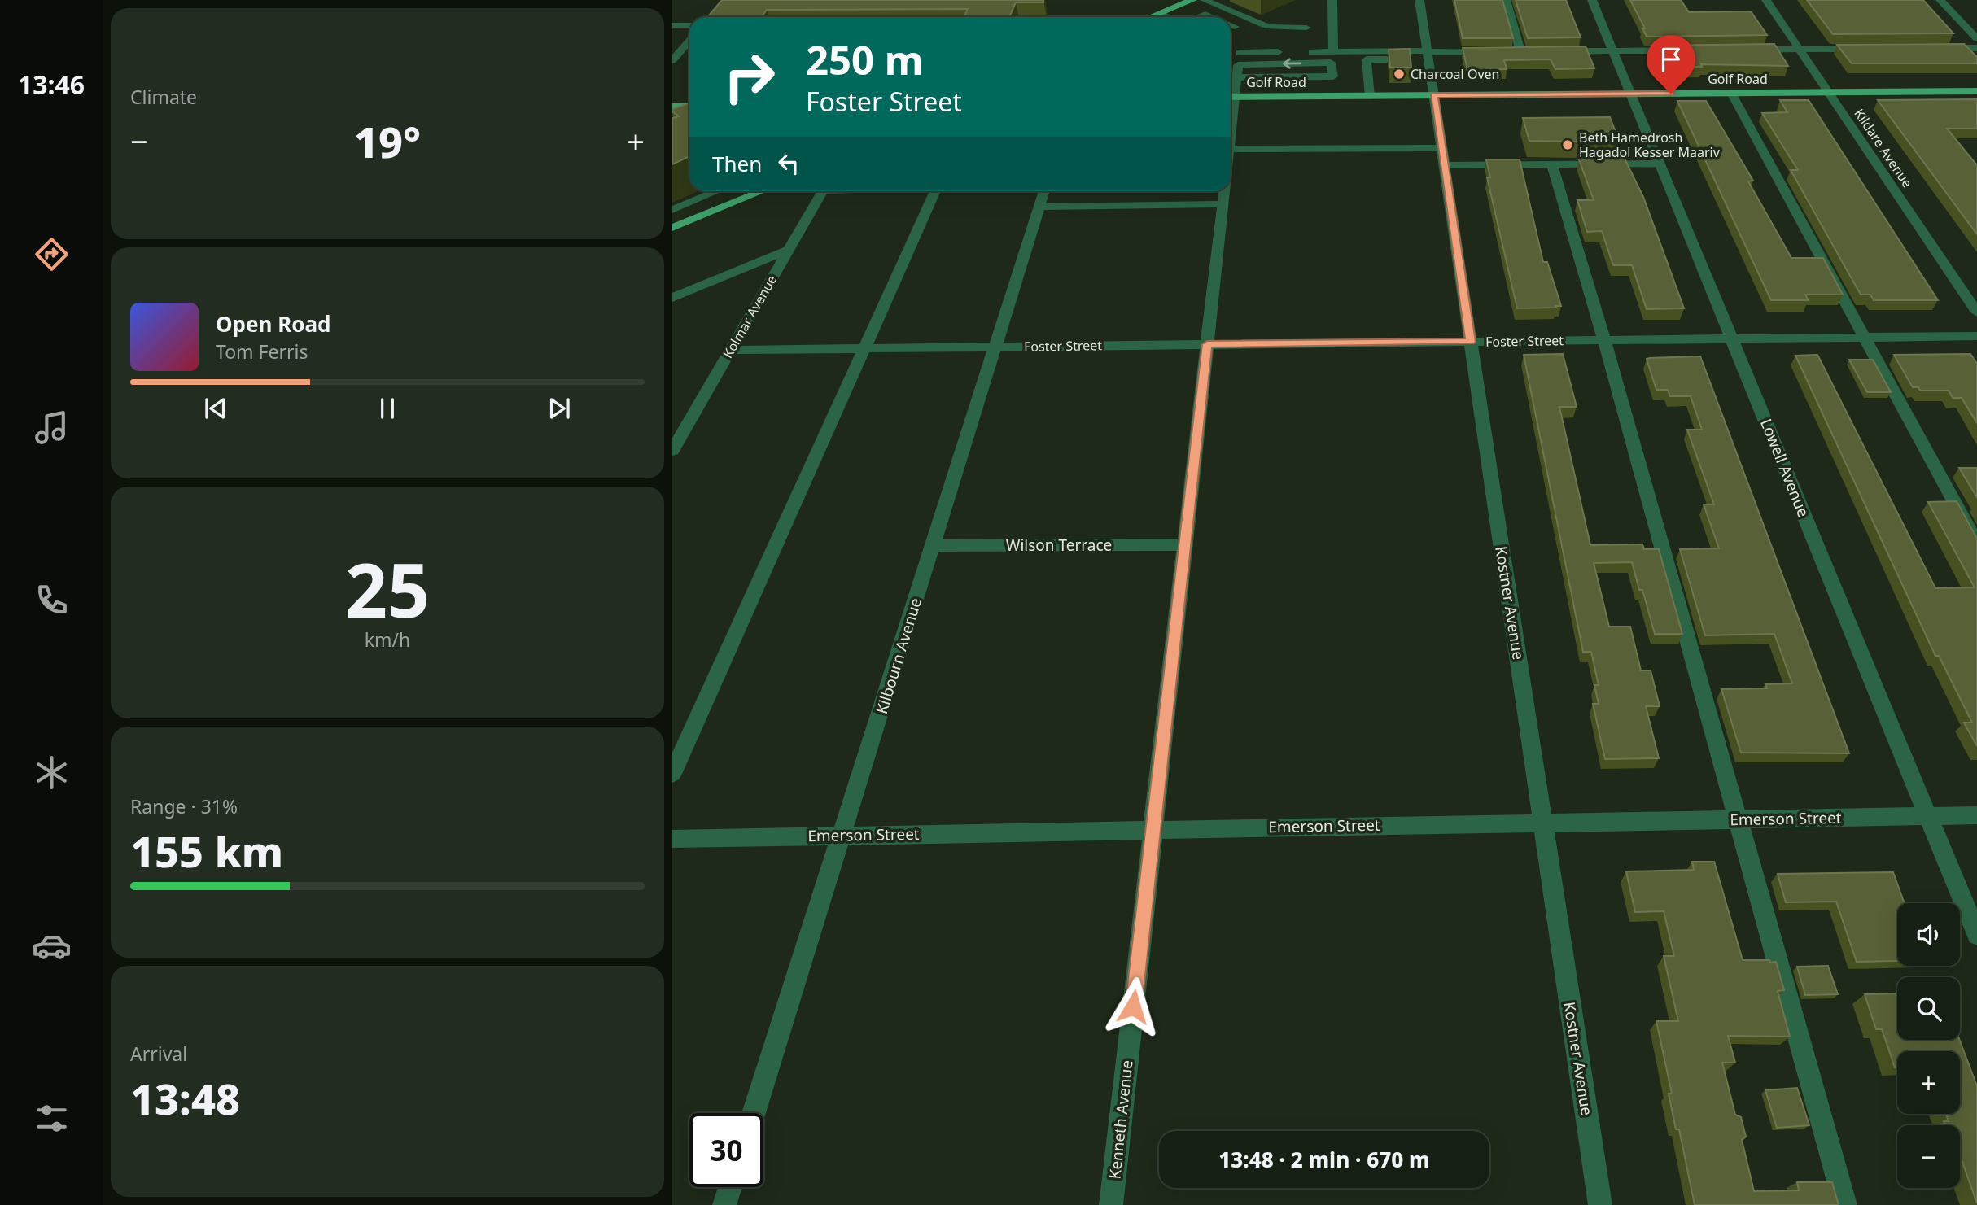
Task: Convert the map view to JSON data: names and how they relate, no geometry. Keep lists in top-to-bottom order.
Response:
{
  "streets": {
    "main road": ["Golf Road"],
    "street": [
      "Kildare Avenue",
      "Kolmar Avenue",
      "Foster Street",
      "Lowell Avenue",
      "Wilson Terrace",
      "Kostner Avenue",
      "Kilbourn Avenue",
      "Emerson Street",
      "Kenneth Avenue"
    ]
  },
  "crossings": [
    ["Golf Road", "Kildare Avenue"],
    ["Golf Road", "Lowell Avenue"],
    ["Golf Road", "Kostner Avenue"],
    ["Kolmar Avenue", "Foster Street"],
    ["Foster Street", "Lowell Avenue"],
    ["Foster Street", "Kostner Avenue"],
    ["Foster Street", "Kilbourn Avenue"],
    ["Foster Street", "Kenneth Avenue"],
    ["Lowell Avenue", "Emerson Street"],
    ["Wilson Terrace", "Kilbourn Avenue"],
    ["Wilson Terrace", "Kenneth Avenue"],
    ["Kostner Avenue", "Emerson Street"],
    ["Kilbourn Avenue", "Emerson Street"],
    ["Emerson Street", "Kenneth Avenue"]
  ],
  "places": ["Charcoal Oven", "Beth Hamedrosh Hagadol Kesser Maariv"],
  "page": {
    "tabs": "13:46",
    "tile": [
      "Climate",
      ["25", "km/h"],
      ["Range · 31%", "155 km"],
      ["Arrival", "13:48"]
    ],
    "turn": ["250 m", "Foster Street"],
    "heat": ["−", "19°", "+"],
    "then": "Then",
    "song": ["Open Road", "Tom Ferris"],
    "map_buttons": ["+", "−"],
    "limit": "30",
    "trip": "13:48 · 2 min · 670 m"
  }
}
